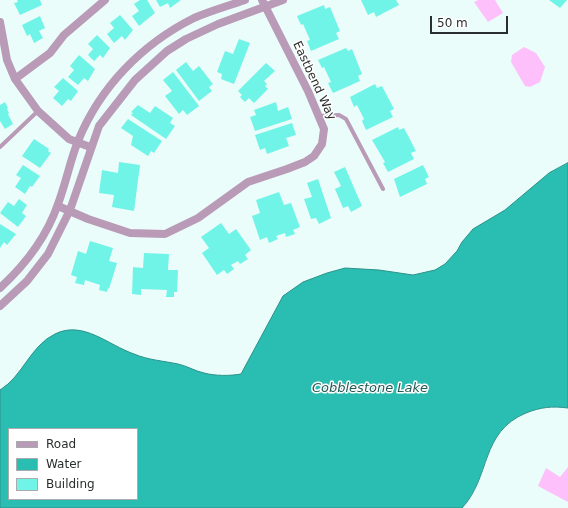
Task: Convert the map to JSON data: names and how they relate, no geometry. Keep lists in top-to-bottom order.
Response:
{
  "streets": {
    "street": ["Eastbend Way"]
  },
  "water": ["Cobblestone Lake"],
  "legend": ["Road", "Water", "Building"],
  "scale_bar": "50 m"
}
